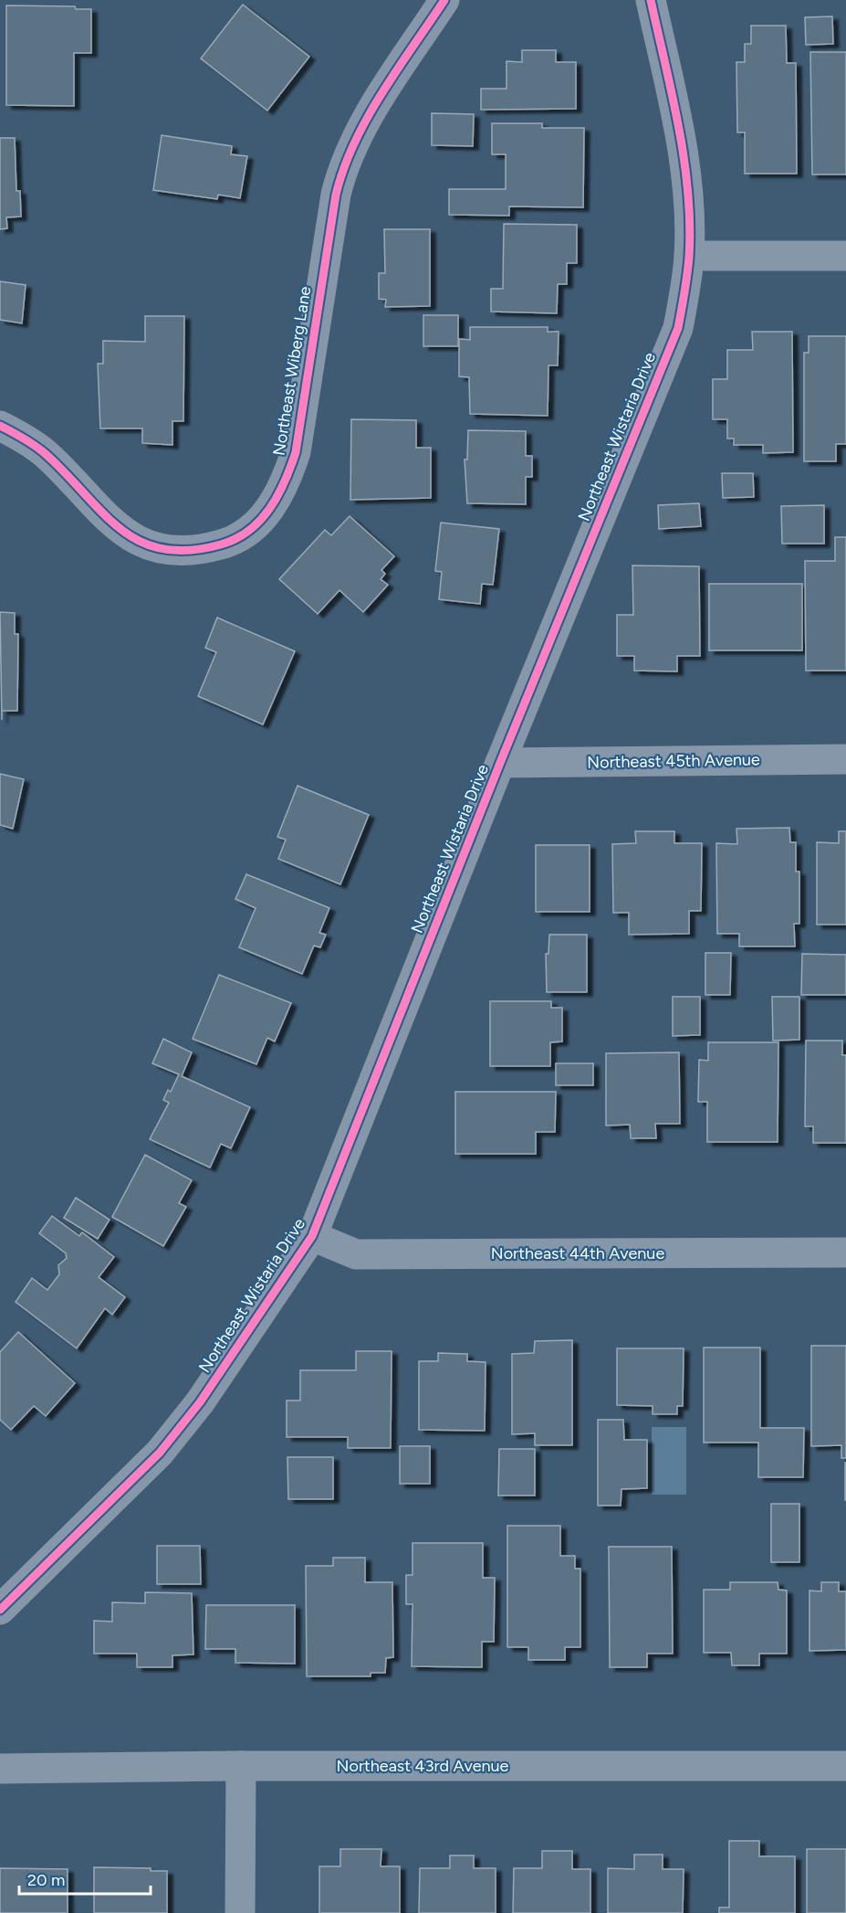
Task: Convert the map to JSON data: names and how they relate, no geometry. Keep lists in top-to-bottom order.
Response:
{
  "streets": {
    "street": [
      "Northeast Wiberg Lane",
      "Northeast Wistaria Drive",
      "Northeast 45th Avenue",
      "Northeast 44th Avenue",
      "Northeast 43rd Avenue"
    ]
  },
  "crossings": [
    ["Northeast Wistaria Drive", "Northeast 45th Avenue"],
    ["Northeast Wistaria Drive", "Northeast 44th Avenue"]
  ],
  "scale_bar": "20 m"
}
